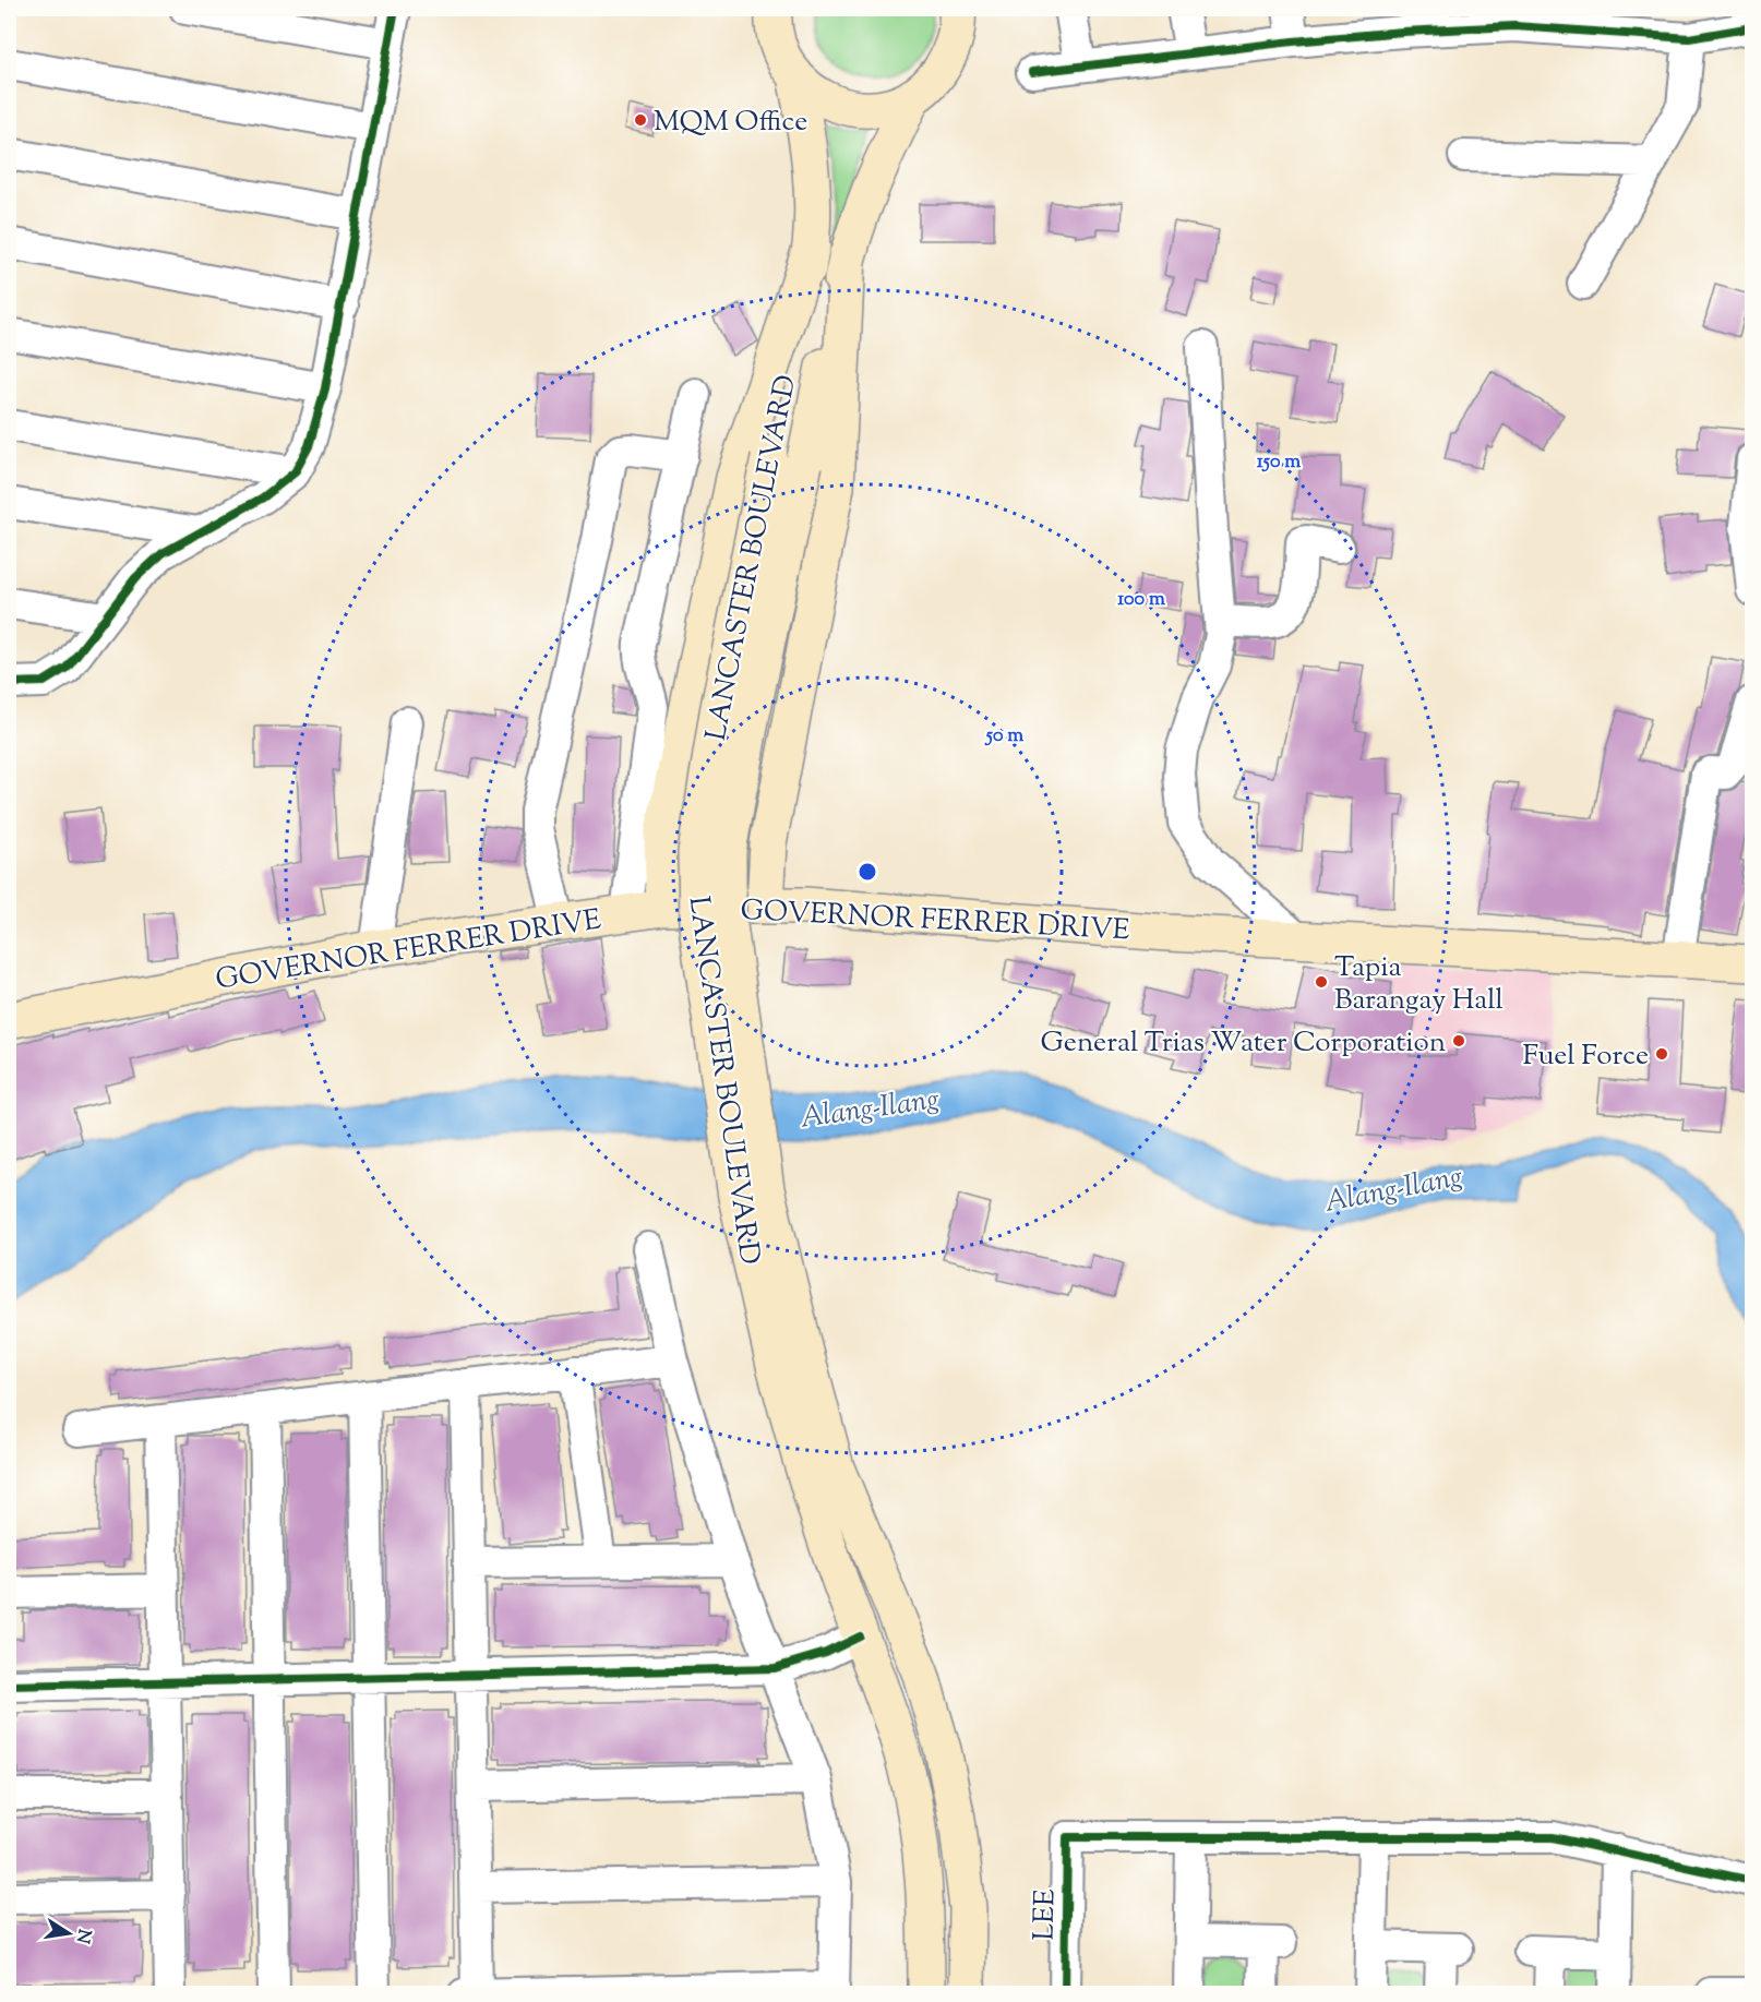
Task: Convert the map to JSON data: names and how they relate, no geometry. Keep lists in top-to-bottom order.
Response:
{
  "streets": {
    "main road": ["LANCASTER BOULEVARD", "GOVERNOR FERRER DRIVE"],
    "street": ["LEE"]
  },
  "water": ["Alang-Ilang"],
  "places": [
    "MQM Office",
    "Tapia Barangay Hall",
    "General Trias Water Corporation",
    "Fuel Force"
  ],
  "north": "right",
  "rings": ["150 m", "100 m", "50 m"]
}
